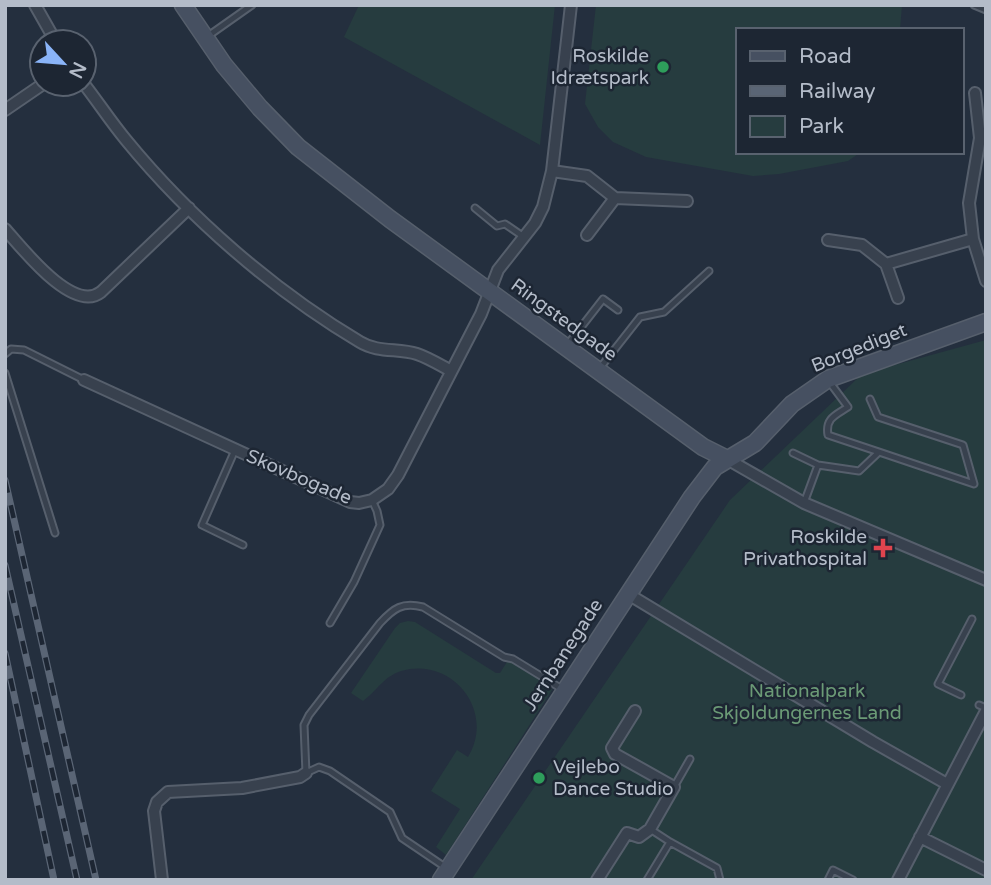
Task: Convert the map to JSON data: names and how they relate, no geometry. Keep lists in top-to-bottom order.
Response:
{
  "streets": {
    "main road": ["Ringstedgade", "Borgediget", "Jernbanegade"],
    "street": ["Skovbogade"]
  },
  "crossings": [
    ["Ringstedgade", "Borgediget"],
    ["Ringstedgade", "Skovbogade"],
    ["Ringstedgade", "Jernbanegade"],
    ["Borgediget", "Jernbanegade"]
  ],
  "parks": ["Nationalpark Skjoldungernes Land"],
  "places": {
    "other": ["Roskilde Idrætspark", "Vejlebo Dance Studio"],
    "health": ["Roskilde Privathospital"]
  },
  "legend": ["Road", "Railway", "Park"],
  "north": "bottom right"
}
